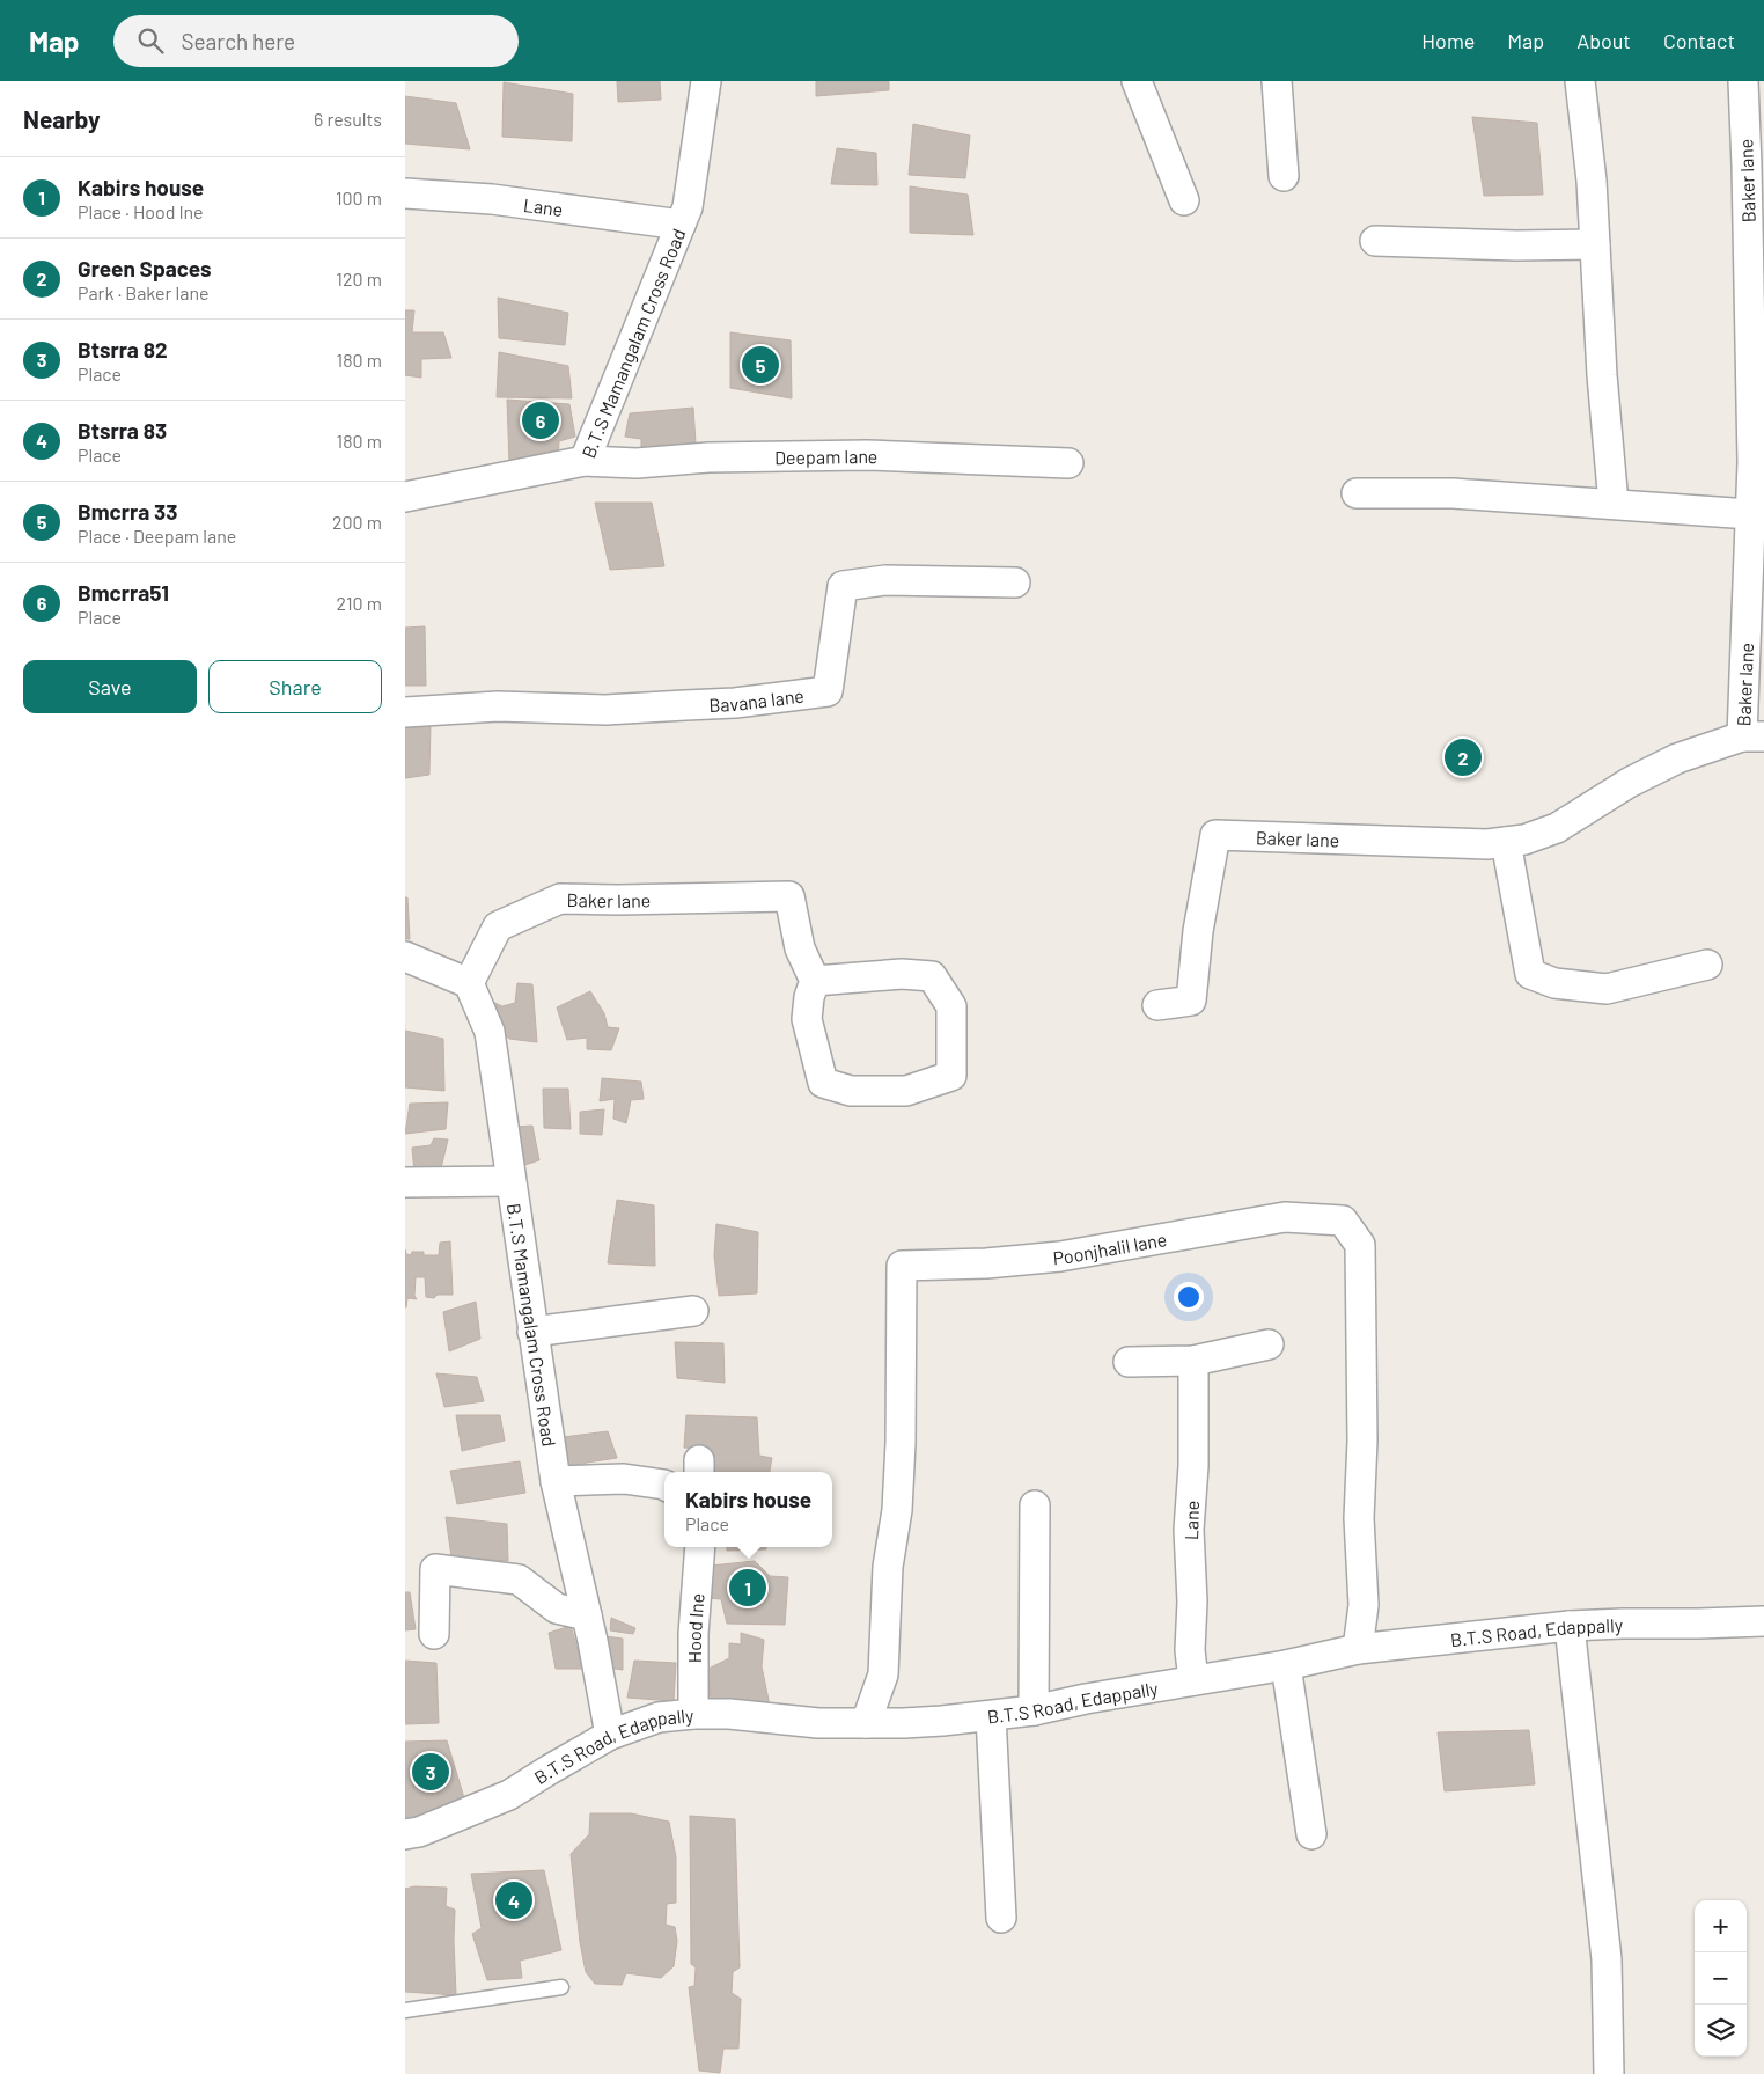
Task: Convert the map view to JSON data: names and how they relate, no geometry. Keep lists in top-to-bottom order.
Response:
{
  "streets": {
    "street": [
      "Baker lane",
      "Lane",
      "B.T.S Mamangalam Cross Road",
      "Deepam lane",
      "Bavana lane",
      "Poonjhalil lane",
      "Hood lne",
      "B.T.S Road, Edappally"
    ]
  },
  "crossings": [
    ["Baker lane", "B.T.S Mamangalam Cross Road"],
    ["Lane", "B.T.S Mamangalam Cross Road"],
    ["Lane", "B.T.S Road, Edappally"],
    ["B.T.S Mamangalam Cross Road", "Deepam lane"],
    ["B.T.S Mamangalam Cross Road", "B.T.S Road, Edappally"],
    ["Poonjhalil lane", "B.T.S Road, Edappally"],
    ["Hood lne", "B.T.S Road, Edappally"]
  ],
  "page": {
    "header": "Map",
    "search": "Search here",
    "nav": [
      "Home",
      "Map",
      "About",
      "Contact"
    ],
    "heading": ["Nearby", "6 results"],
    "list": [
      {
        "mark": "1",
        "name": "Kabirs house",
        "note": "Place · Hood lne",
        "value": "100 m"
      },
      {
        "mark": "2",
        "name": "Green Spaces",
        "note": "Park · Baker lane",
        "value": "120 m"
      },
      {
        "mark": "3",
        "name": "Btsrra 82",
        "note": "Place",
        "value": "180 m"
      },
      {
        "mark": "4",
        "name": "Btsrra 83",
        "note": "Place",
        "value": "180 m"
      },
      {
        "mark": "5",
        "name": "Bmcrra 33",
        "note": "Place · Deepam lane",
        "value": "200 m"
      },
      {
        "mark": "6",
        "name": "Bmcrra51",
        "note": "Place",
        "value": "210 m"
      }
    ],
    "pins": [
      "5",
      "6",
      "2",
      "1",
      "3",
      "4"
    ],
    "buttons": ["Save", "Share"],
    "popup": ["Kabirs house", "Place"],
    "map_buttons": ["+", "−"]
  }
}
